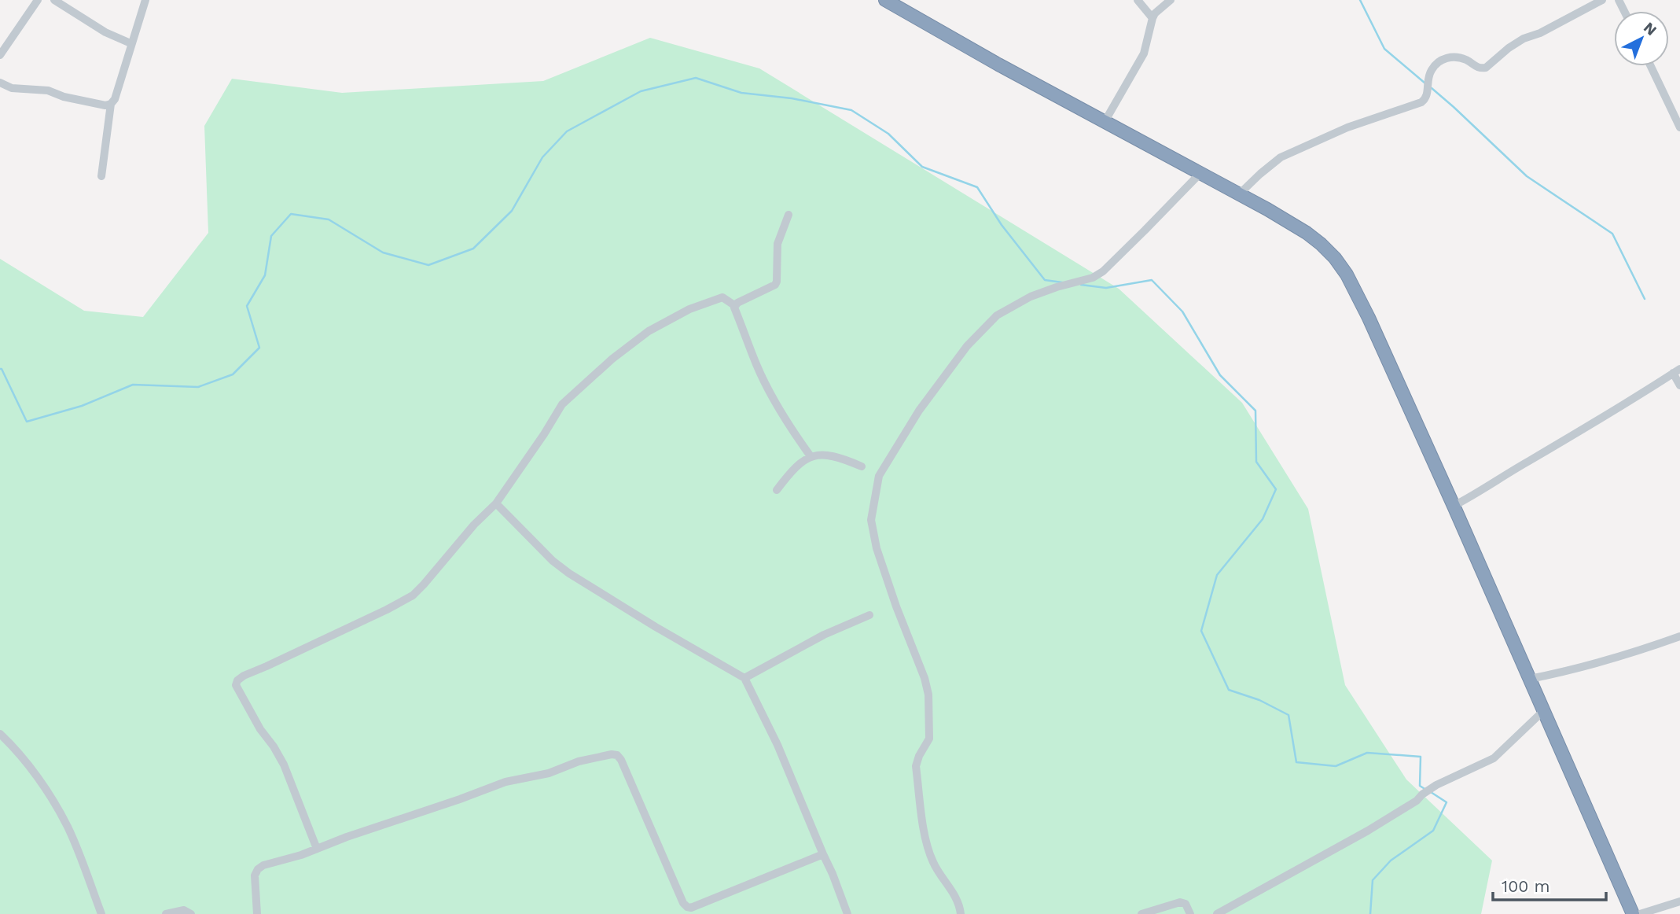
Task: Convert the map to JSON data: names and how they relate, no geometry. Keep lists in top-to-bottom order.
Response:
{
  "scale_bar": "100 m",
  "north": "top right"
}
